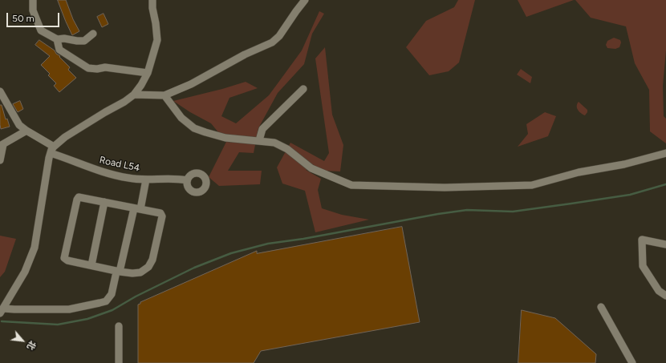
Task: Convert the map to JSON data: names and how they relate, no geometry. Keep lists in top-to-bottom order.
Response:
{
  "streets": {
    "street": ["Road L54"]
  },
  "scale_bar": "50 m",
  "north": "bottom right"
}
